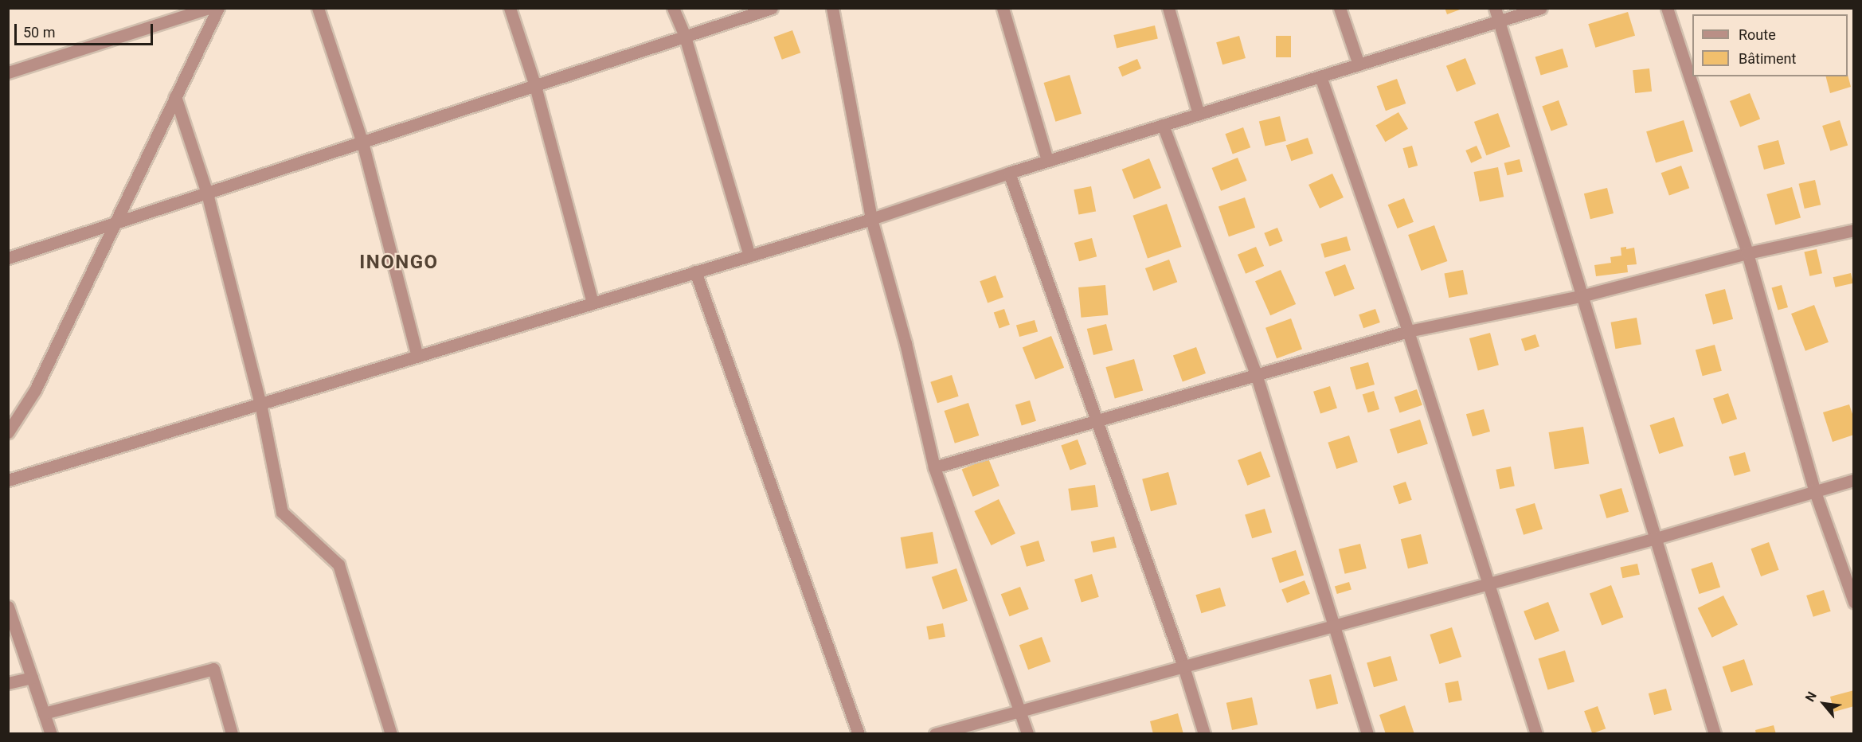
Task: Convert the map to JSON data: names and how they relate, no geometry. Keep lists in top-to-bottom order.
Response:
{
  "districts": ["INONGO"],
  "legend": ["Route", "Bâtiment"],
  "scale_bar": "50 m",
  "north": "top left"
}
